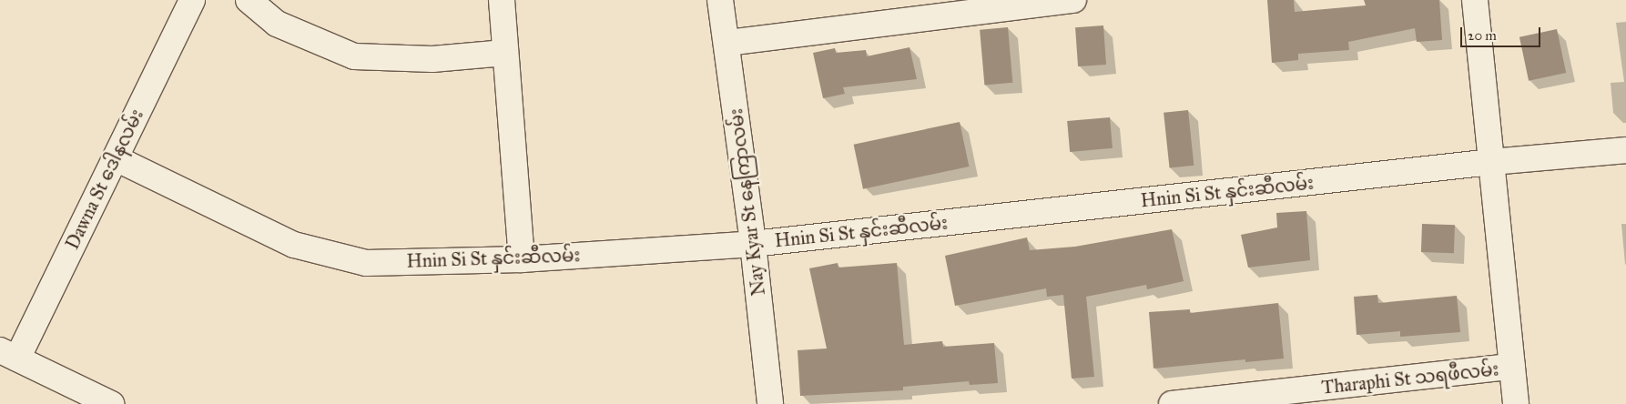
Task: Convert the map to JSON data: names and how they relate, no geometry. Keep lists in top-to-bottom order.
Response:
{
  "streets": {
    "street": [
      "Dawna St ဒေါနလမ်း",
      "Hnin Si St နှင်းဆီလမ်း",
      "Nay Kyar St နေကြာလမ်း",
      "Tharaphi St သရဖီလမ်း"
    ]
  },
  "crossings": [
    ["Dawna St ဒေါနလမ်း", "Hnin Si St နှင်းဆီလမ်း"],
    ["Hnin Si St နှင်းဆီလမ်း", "Nay Kyar St နေကြာလမ်း"]
  ],
  "scale_bar": "20 m"
}
